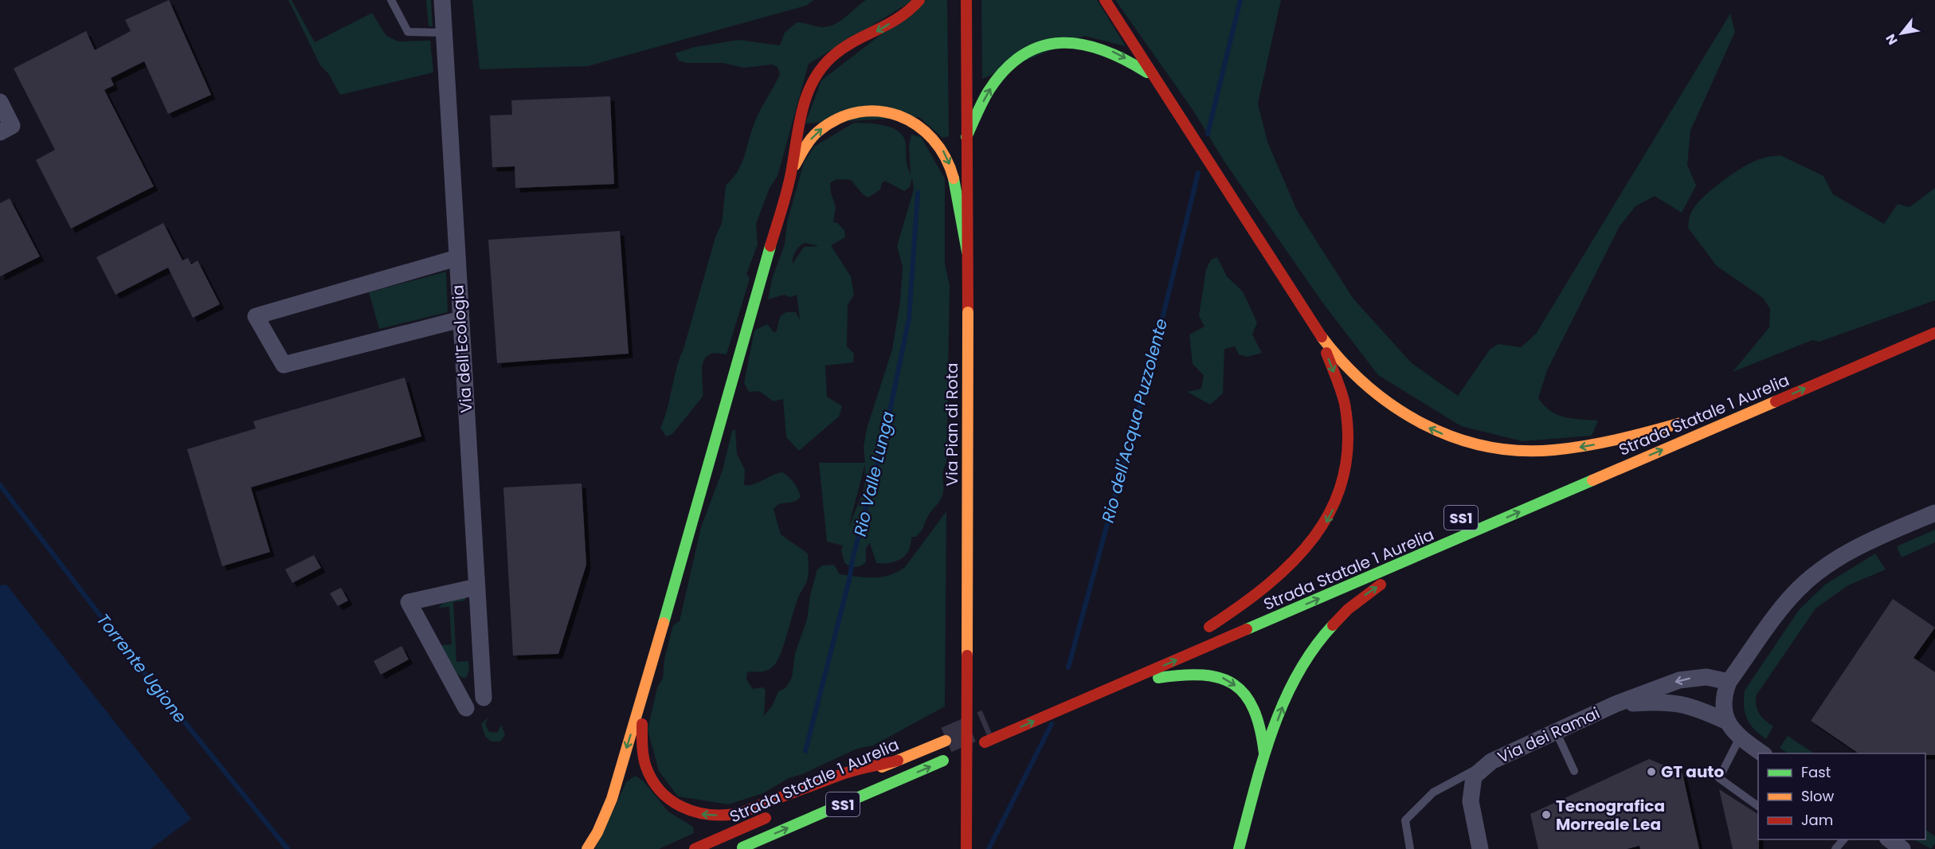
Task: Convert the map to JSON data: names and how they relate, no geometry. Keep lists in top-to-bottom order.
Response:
{
  "streets": {
    "main road": ["Strada Statale 1 Aurelia", "Via Pian di Rota", "SS1"],
    "street": ["Via dell'Ecologia", "Via dei Ramai"]
  },
  "water": ["Rio dell'Acqua Puzzolente", "Rio Valle Lunga", "Torrente Ugione"],
  "places": ["GT auto", "Tecnografica Morreale Lea"],
  "legend": ["Fast", "Slow", "Jam"],
  "north": "bottom left"
}
